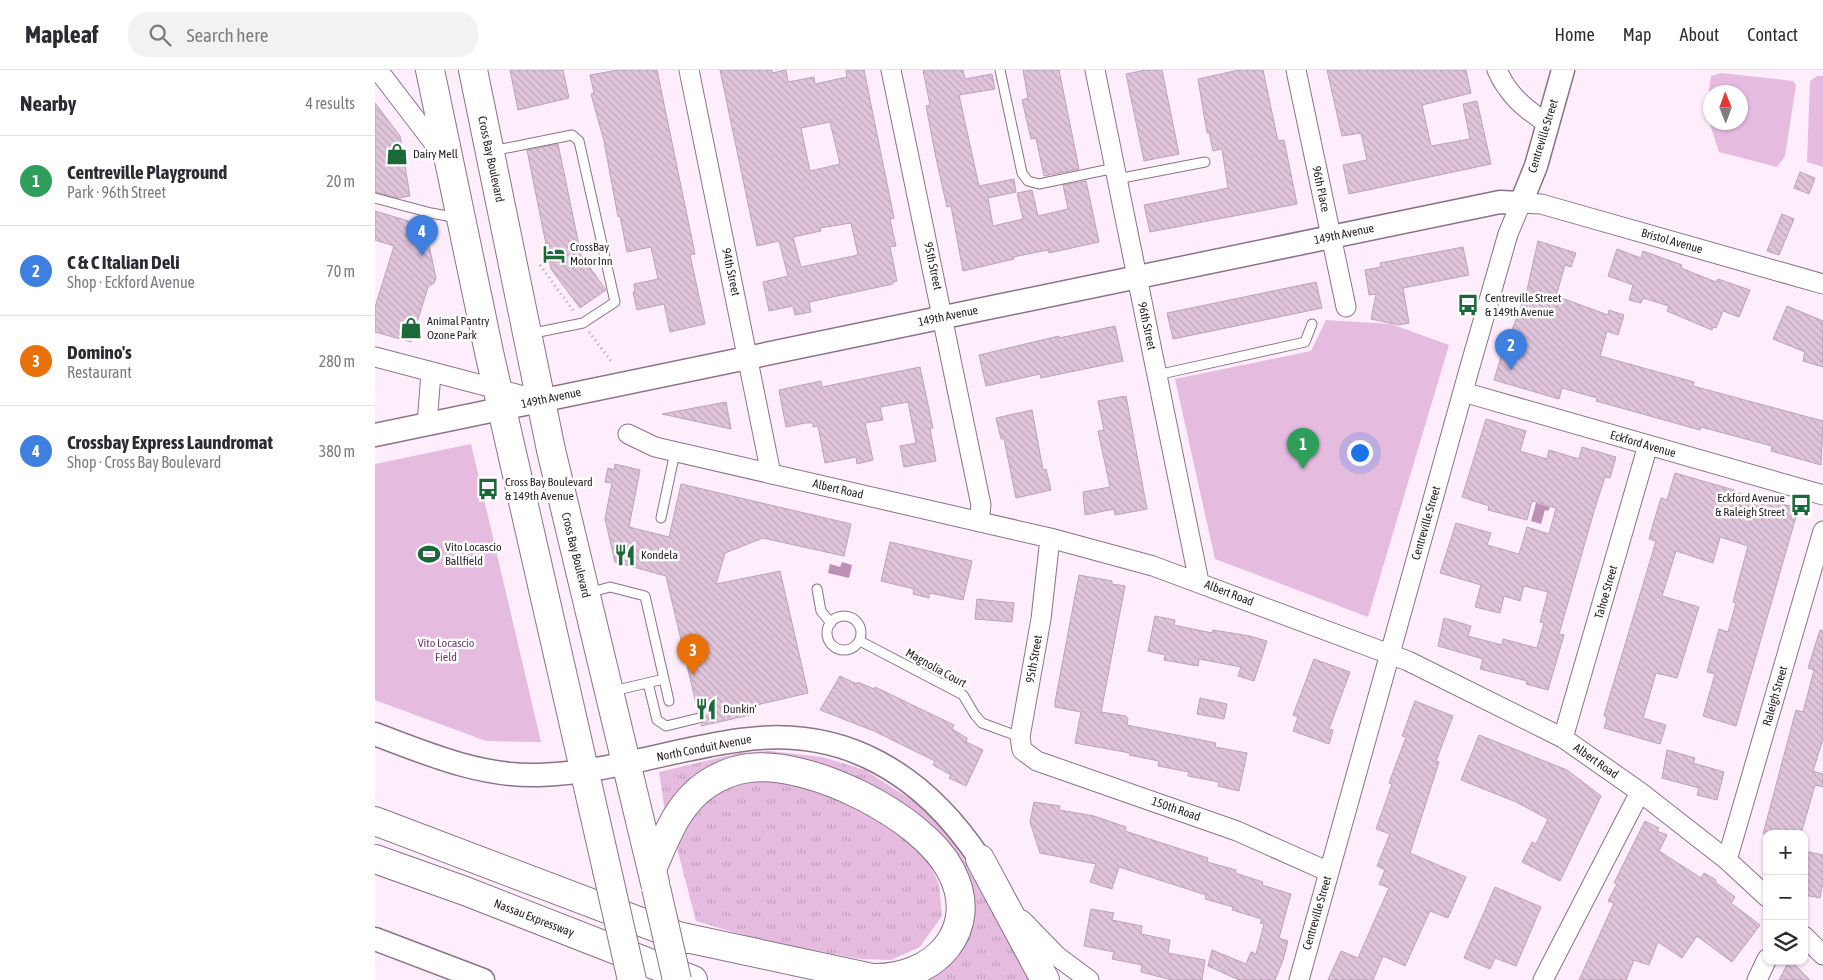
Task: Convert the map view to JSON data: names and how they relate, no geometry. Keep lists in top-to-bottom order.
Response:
{
  "streets": {
    "main road": ["Cross Bay Boulevard", "Nassau Expressway"],
    "street": [
      "Centreville Street",
      "96th Place",
      "149th Avenue",
      "Bristol Avenue",
      "95th Street",
      "94th Street",
      "96th Street",
      "Eckford Avenue",
      "Albert Road",
      "Tahoe Street",
      "Raleigh Street",
      "North Conduit Avenue",
      "150th Road"
    ],
    "lane": ["Magnolia Court"]
  },
  "crossings": [
    ["Centreville Street", "149th Avenue"],
    ["Centreville Street", "Bristol Avenue"],
    ["Centreville Street", "Eckford Avenue"],
    ["Centreville Street", "Albert Road"],
    ["Centreville Street", "150th Road"],
    ["Cross Bay Boulevard", "149th Avenue"],
    ["Cross Bay Boulevard", "North Conduit Avenue"],
    ["96th Place", "149th Avenue"],
    ["149th Avenue", "Bristol Avenue"],
    ["149th Avenue", "95th Street"],
    ["149th Avenue", "94th Street"],
    ["149th Avenue", "96th Street"],
    ["95th Street", "Albert Road"],
    ["95th Street", "Magnolia Court"],
    ["95th Street", "150th Road"],
    ["94th Street", "Albert Road"],
    ["96th Street", "Albert Road"],
    ["Eckford Avenue", "Tahoe Street"],
    ["Albert Road", "Tahoe Street"],
    ["Albert Road", "Raleigh Street"],
    ["Magnolia Court", "150th Road"]
  ],
  "parks": ["Vito Locascio Field"],
  "places": {
    "shop": ["Dairy Mell", "Animal Pantry Ozone Park"],
    "hotel": ["CrossBay Motor Inn"],
    "bus stop": ["Centreville Street & 149th Avenue", "Cross Bay Boulevard & 149th Avenue", "Eckford Avenue & Raleigh Street"],
    "sports": ["Vito Locascio Ballfield"],
    "restaurant": ["Kondela", "Dunkin'"]
  },
  "north": "top",
  "page": {
    "header": "Mapleaf",
    "search": "Search here",
    "nav": [
      "Home",
      "Map",
      "About",
      "Contact"
    ],
    "heading": ["Nearby", "4 results"],
    "list": [
      {
        "mark": "1",
        "name": "Centreville Playground",
        "note": "Park · 96th Street",
        "value": "20 m"
      },
      {
        "mark": "2",
        "name": "C & C Italian Deli",
        "note": "Shop · Eckford Avenue",
        "value": "70 m"
      },
      {
        "mark": "3",
        "name": "Domino's",
        "note": "Restaurant",
        "value": "280 m"
      },
      {
        "mark": "4",
        "name": "Crossbay Express Laundromat",
        "note": "Shop · Cross Bay Boulevard",
        "value": "380 m"
      }
    ],
    "pins": [
      "4",
      "2",
      "1",
      "3"
    ],
    "map_buttons": ["+", "−"]
  }
}
